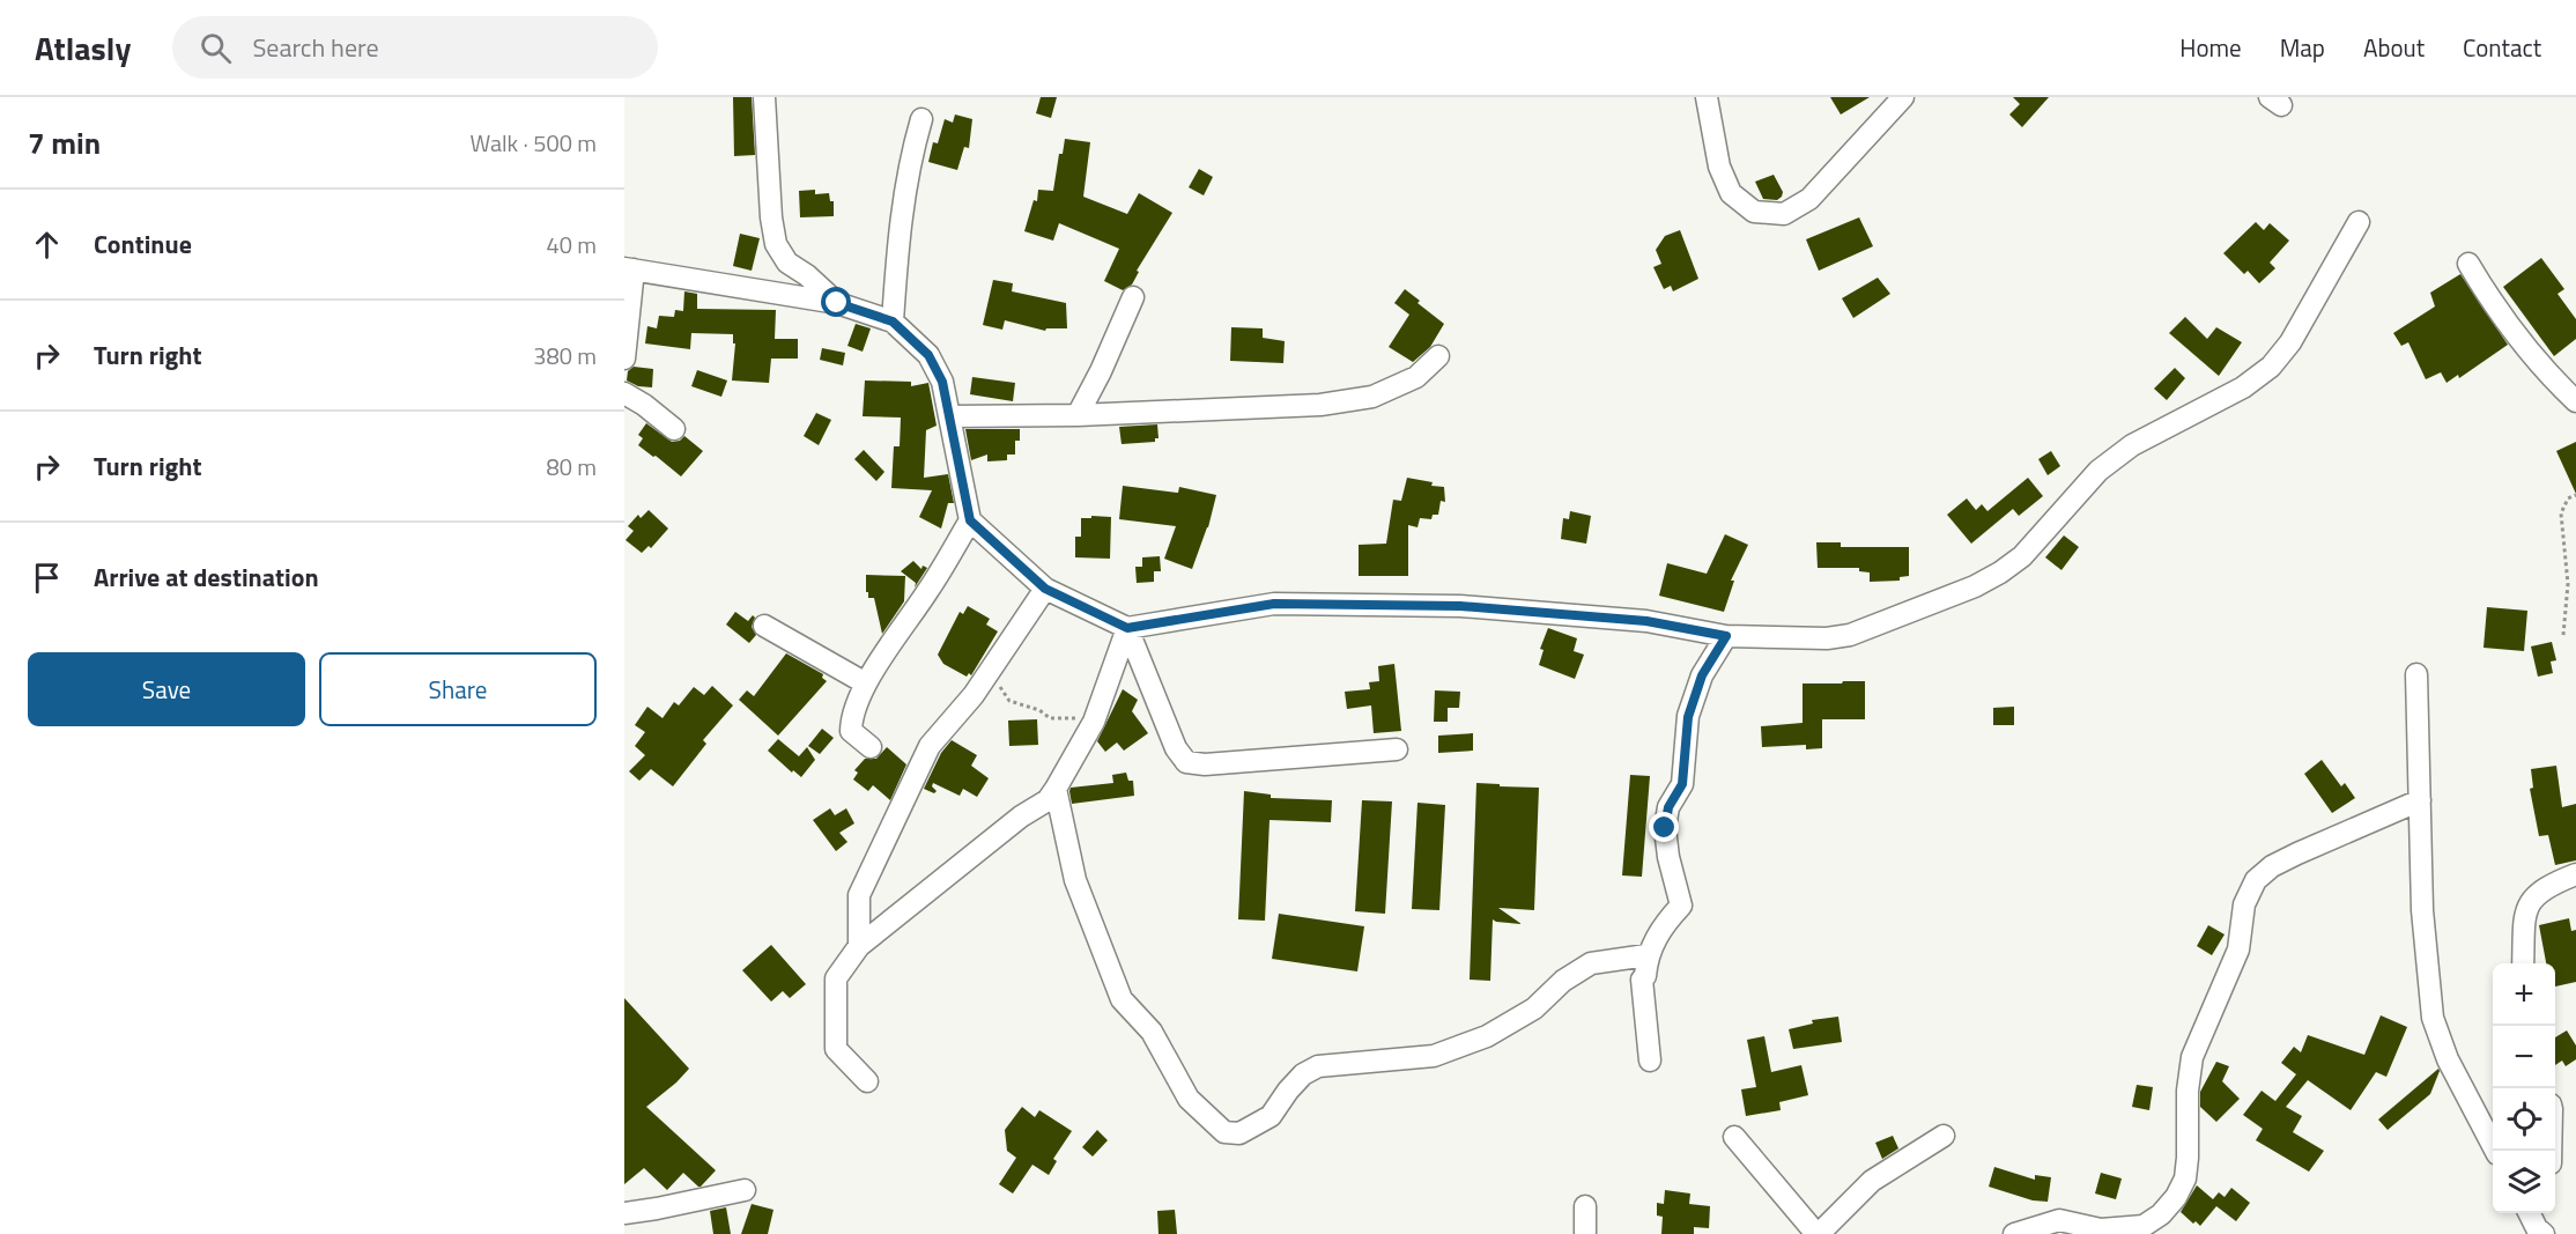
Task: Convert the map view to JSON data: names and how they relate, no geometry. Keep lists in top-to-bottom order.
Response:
{
  "page": {
    "header": "Atlasly",
    "search": "Search here",
    "nav": [
      "Home",
      "Map",
      "About",
      "Contact"
    ],
    "heading": ["7 min", "Walk · 500 m"],
    "list": [
      ["Continue", "40 m"],
      ["Turn right", "380 m"],
      ["Turn right", "80 m"],
      "Arrive at destination"
    ],
    "buttons": ["Save", "Share"],
    "map_buttons": ["+", "−"]
  }
}
